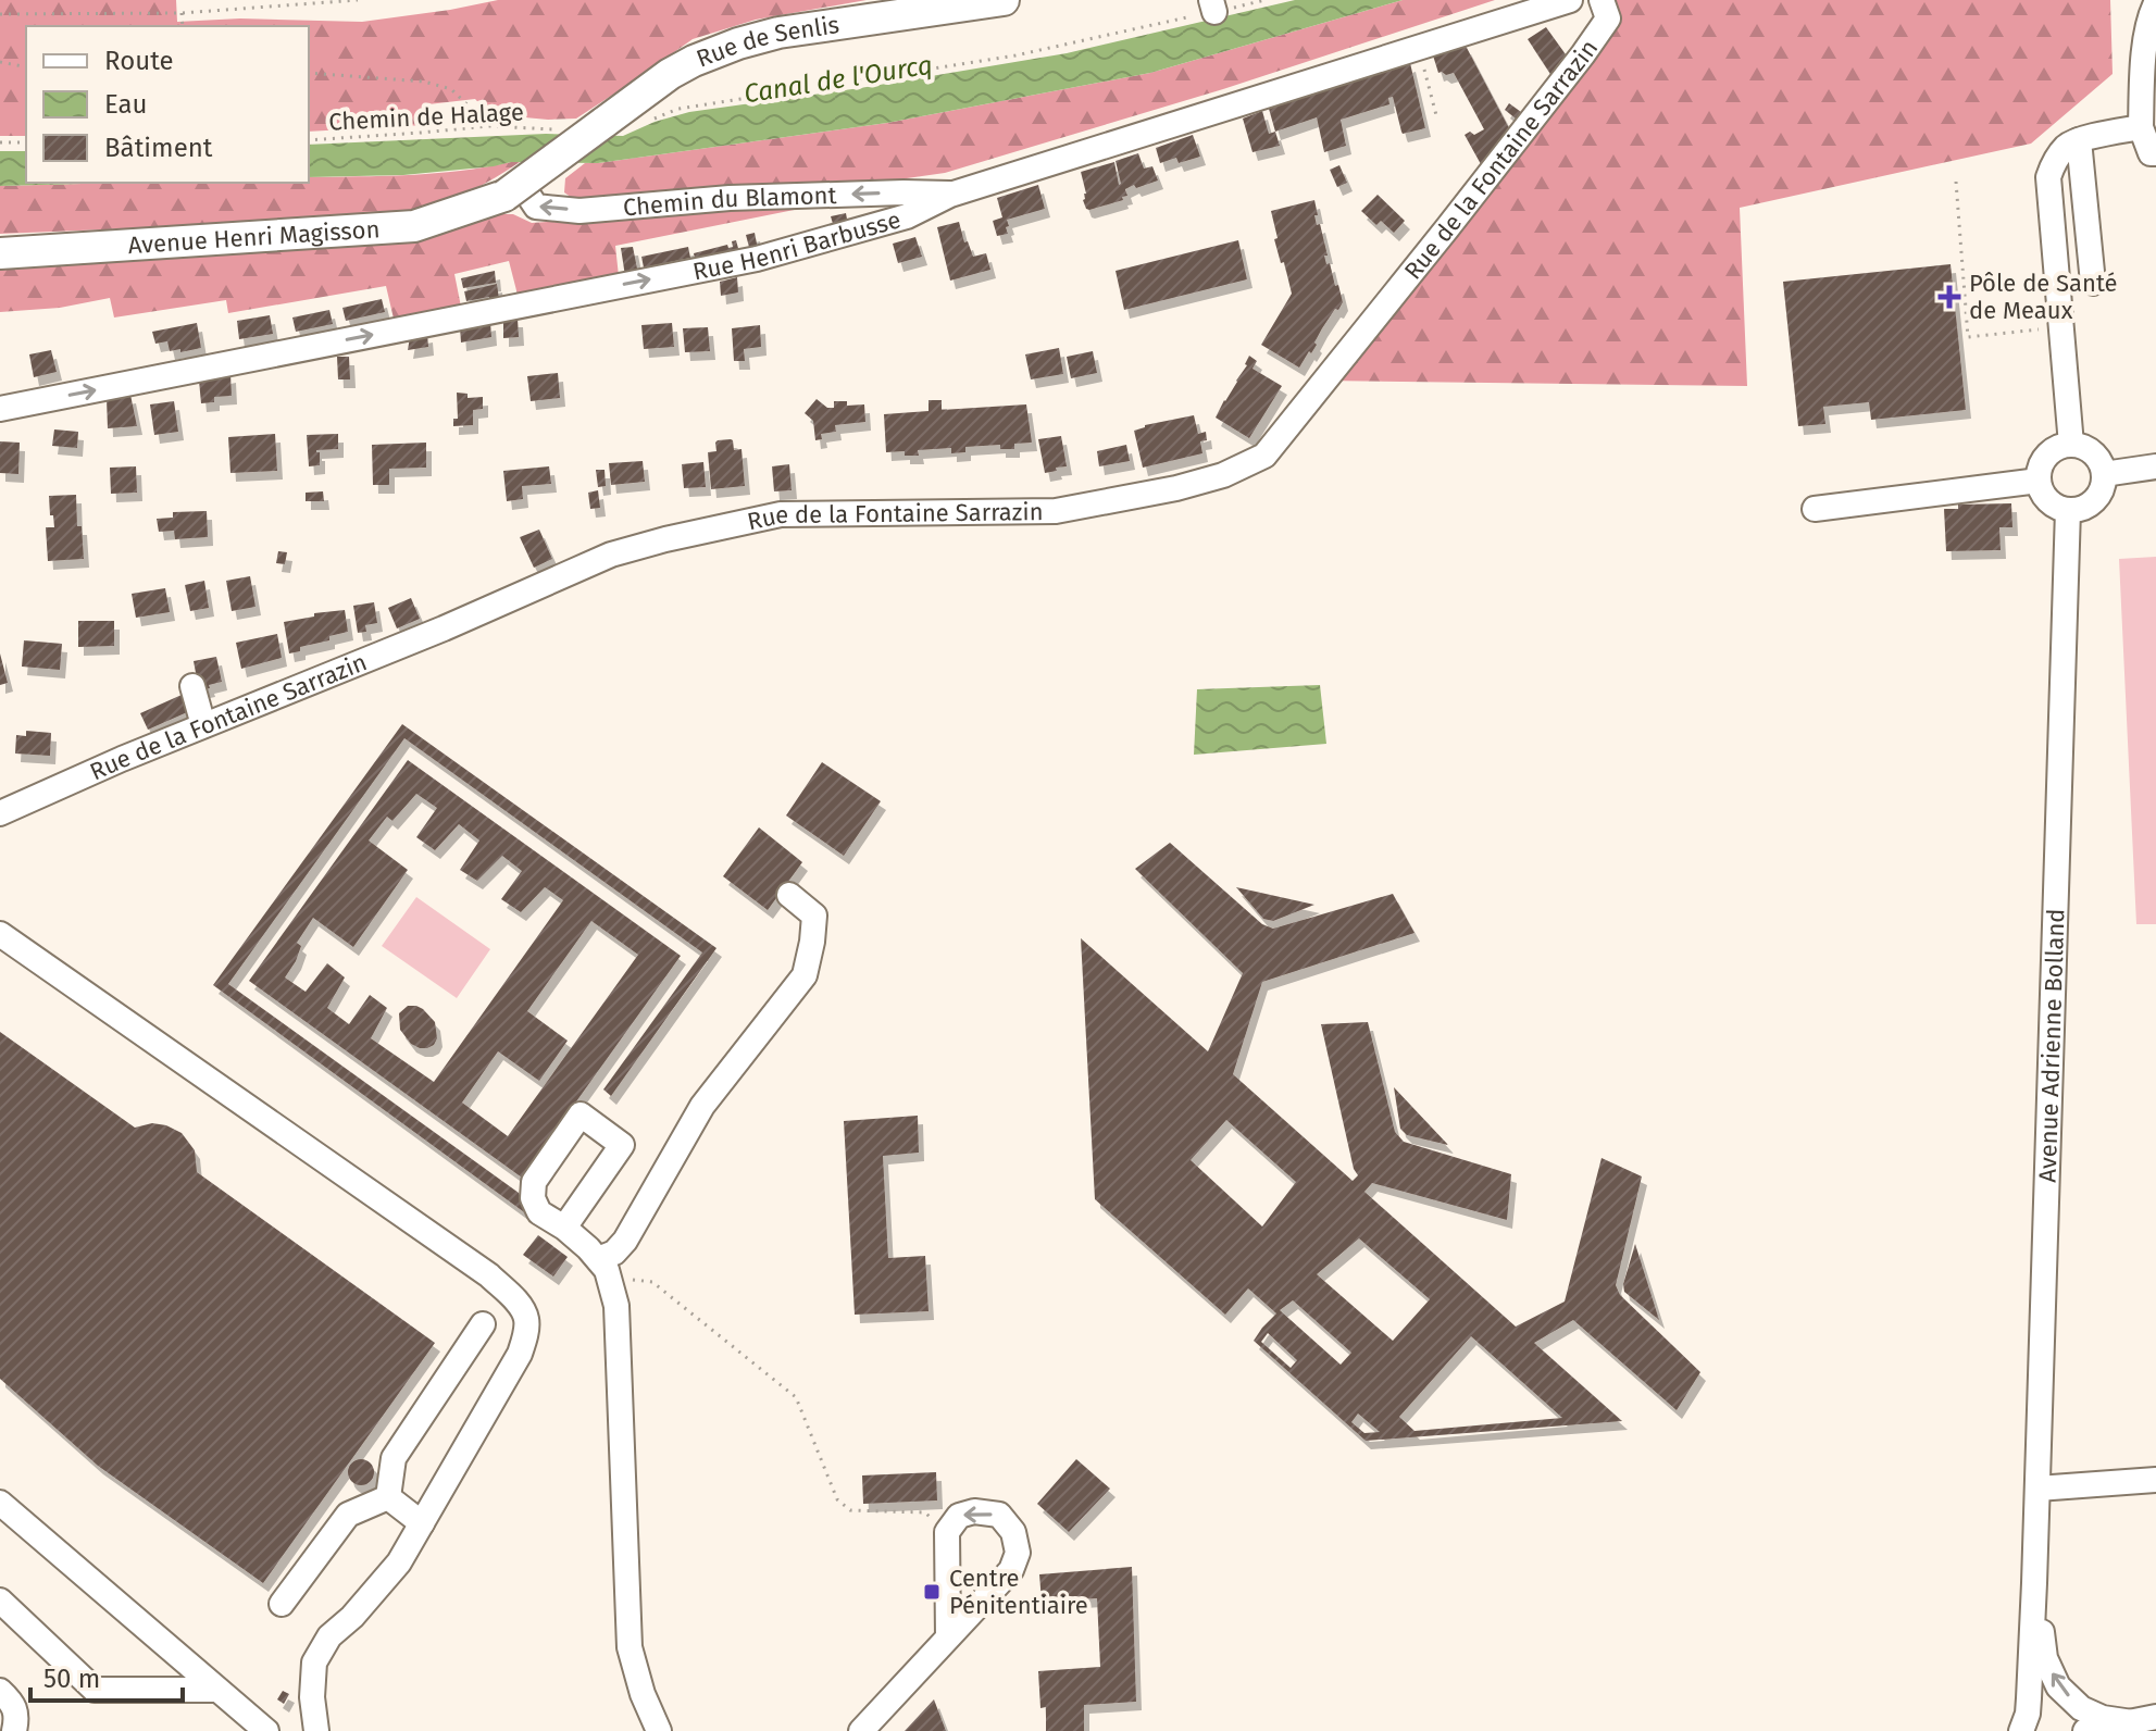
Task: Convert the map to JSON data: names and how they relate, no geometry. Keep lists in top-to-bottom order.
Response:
{
  "streets": {
    "main road": ["Rue de Senlis", "Avenue Henri Magisson"],
    "street": [
      "Rue de la Fontaine Sarrazin",
      "Chemin du Blamont",
      "Rue Henri Barbusse",
      "Avenue Adrienne Bolland"
    ],
    "path": ["Chemin de Halage"]
  },
  "crossings": [
    ["Rue de Senlis", "Chemin du Blamont"],
    ["Rue de Senlis", "Avenue Henri Magisson"],
    ["Chemin du Blamont", "Avenue Henri Magisson"],
    ["Chemin du Blamont", "Rue Henri Barbusse"]
  ],
  "one_way": ["Chemin du Blamont", "Rue Henri Barbusse"],
  "water": ["Canal de l'Ourcq"],
  "places": {
    "health": ["Pôle de Santé de Meaux"],
    "transit": ["Centre Pénitentiaire"]
  },
  "legend": ["Route", "Eau", "Bâtiment"],
  "scale_bar": "50 m"
}
